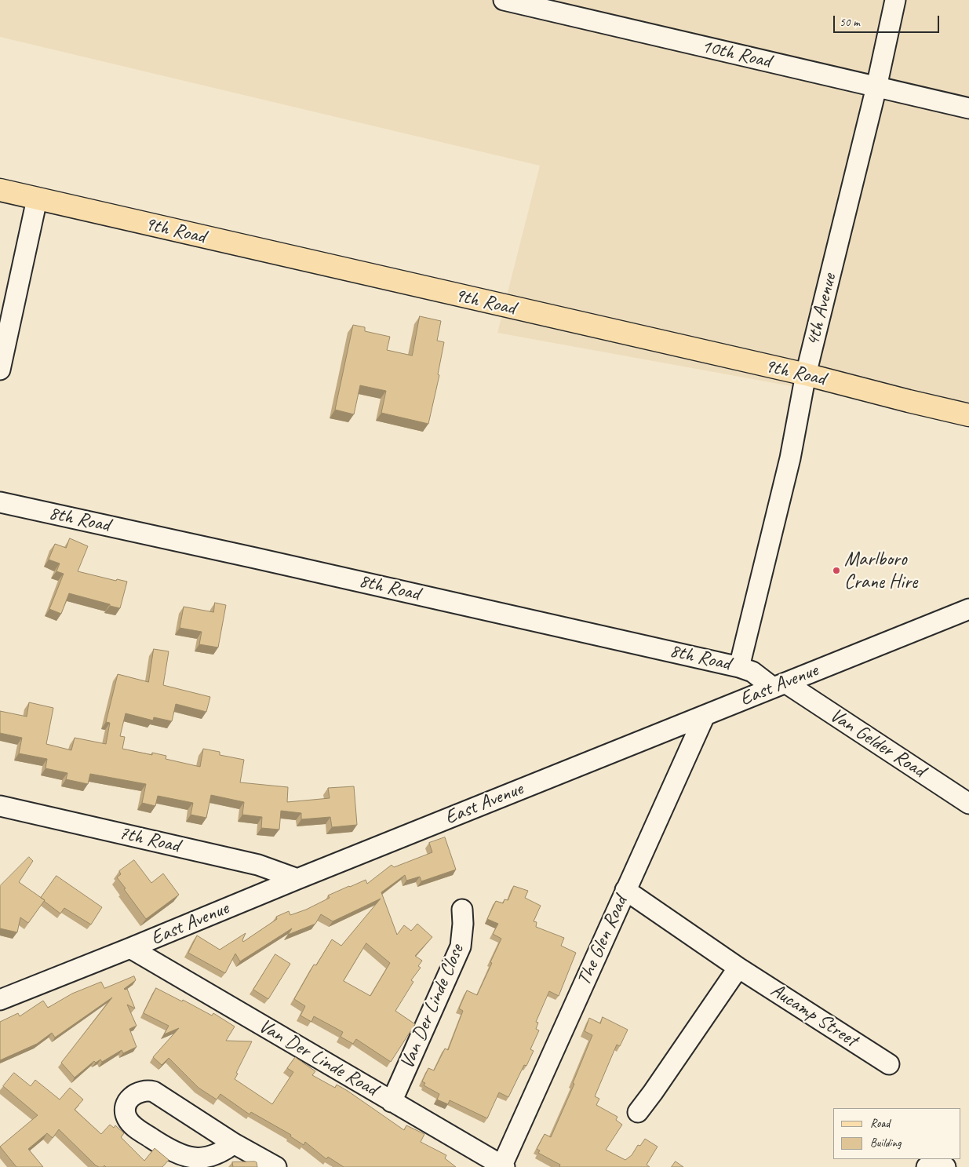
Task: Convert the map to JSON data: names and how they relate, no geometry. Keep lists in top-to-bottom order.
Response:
{
  "streets": {
    "main road": ["9th Road"],
    "street": [
      "10th Road",
      "4th Avenue",
      "8th Road",
      "East Avenue",
      "Van Gelder Road",
      "7th Road",
      "The Glen Road",
      "Van Der Linde Close",
      "Aucamp Street",
      "Van Der Linde Road"
    ]
  },
  "crossings": [
    ["10th Road", "4th Avenue"],
    ["9th Road", "4th Avenue"],
    ["4th Avenue", "8th Road"],
    ["8th Road", "East Avenue"],
    ["8th Road", "Van Gelder Road"],
    ["East Avenue", "Van Gelder Road"],
    ["East Avenue", "7th Road"],
    ["East Avenue", "The Glen Road"],
    ["East Avenue", "Van Der Linde Road"],
    ["The Glen Road", "Aucamp Street"],
    ["The Glen Road", "Van Der Linde Road"],
    ["Van Der Linde Close", "Van Der Linde Road"]
  ],
  "places": ["Marlboro Crane Hire"],
  "legend": ["Road", "Building"],
  "scale_bar": "50 m"
}
